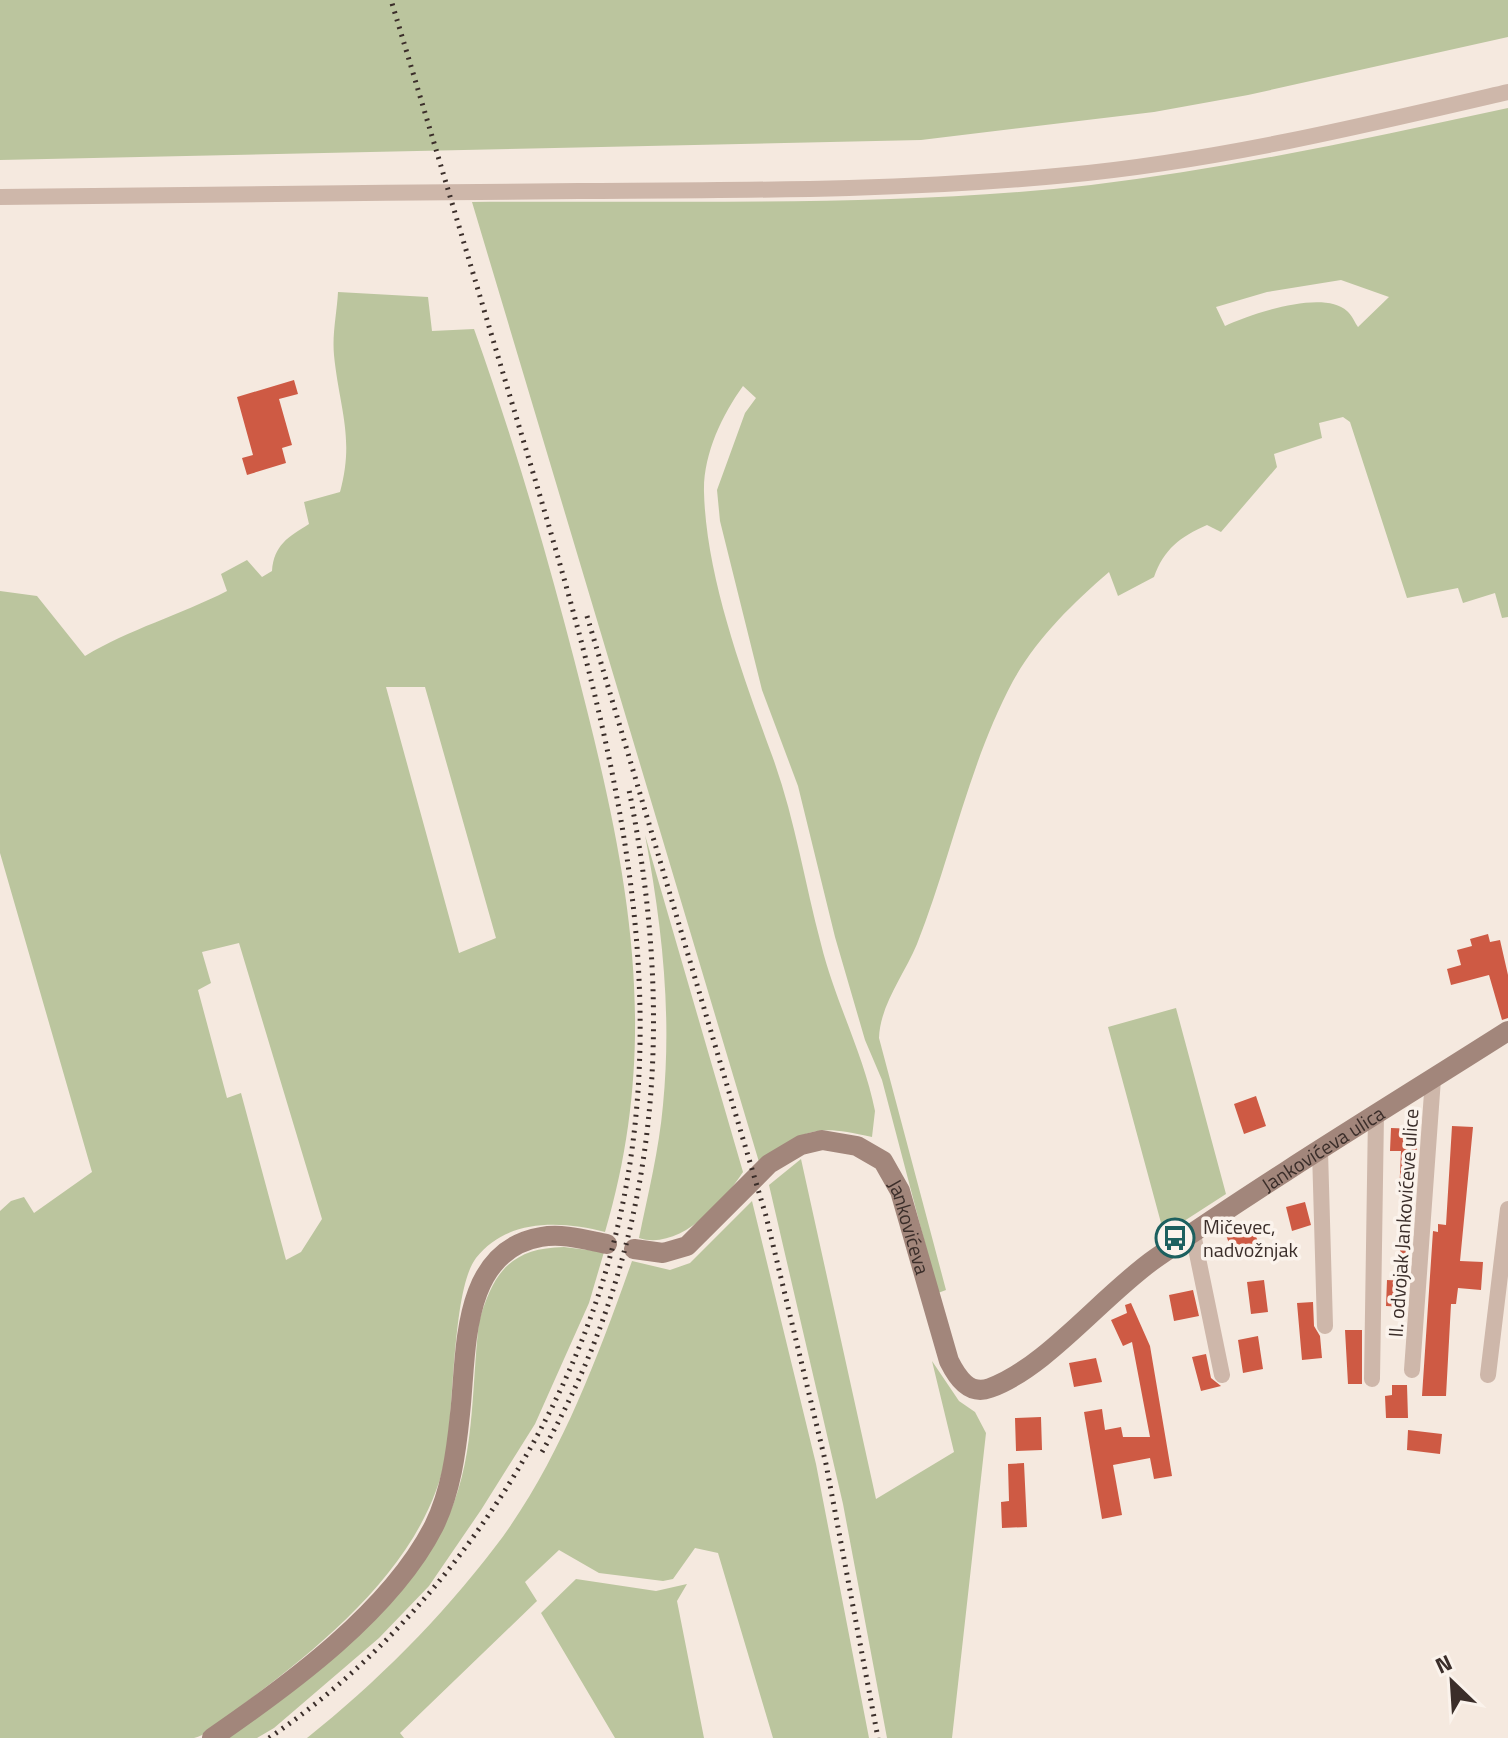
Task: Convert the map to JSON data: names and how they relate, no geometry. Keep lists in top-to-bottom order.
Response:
{
  "streets": {
    "main road": ["Jankovićeva ulica", "Jankovićeva"],
    "street": ["II. odvojak Jankovićeve ulice"]
  },
  "crossings": [
    ["Jankovićeva ulica", "II. odvojak Jankovićeve ulice"],
    ["Jankovićeva ulica", "Jankovićeva"]
  ],
  "places": {
    "bus stop": ["Mičevec, nadvožnjak"]
  },
  "north": "top left"
}
